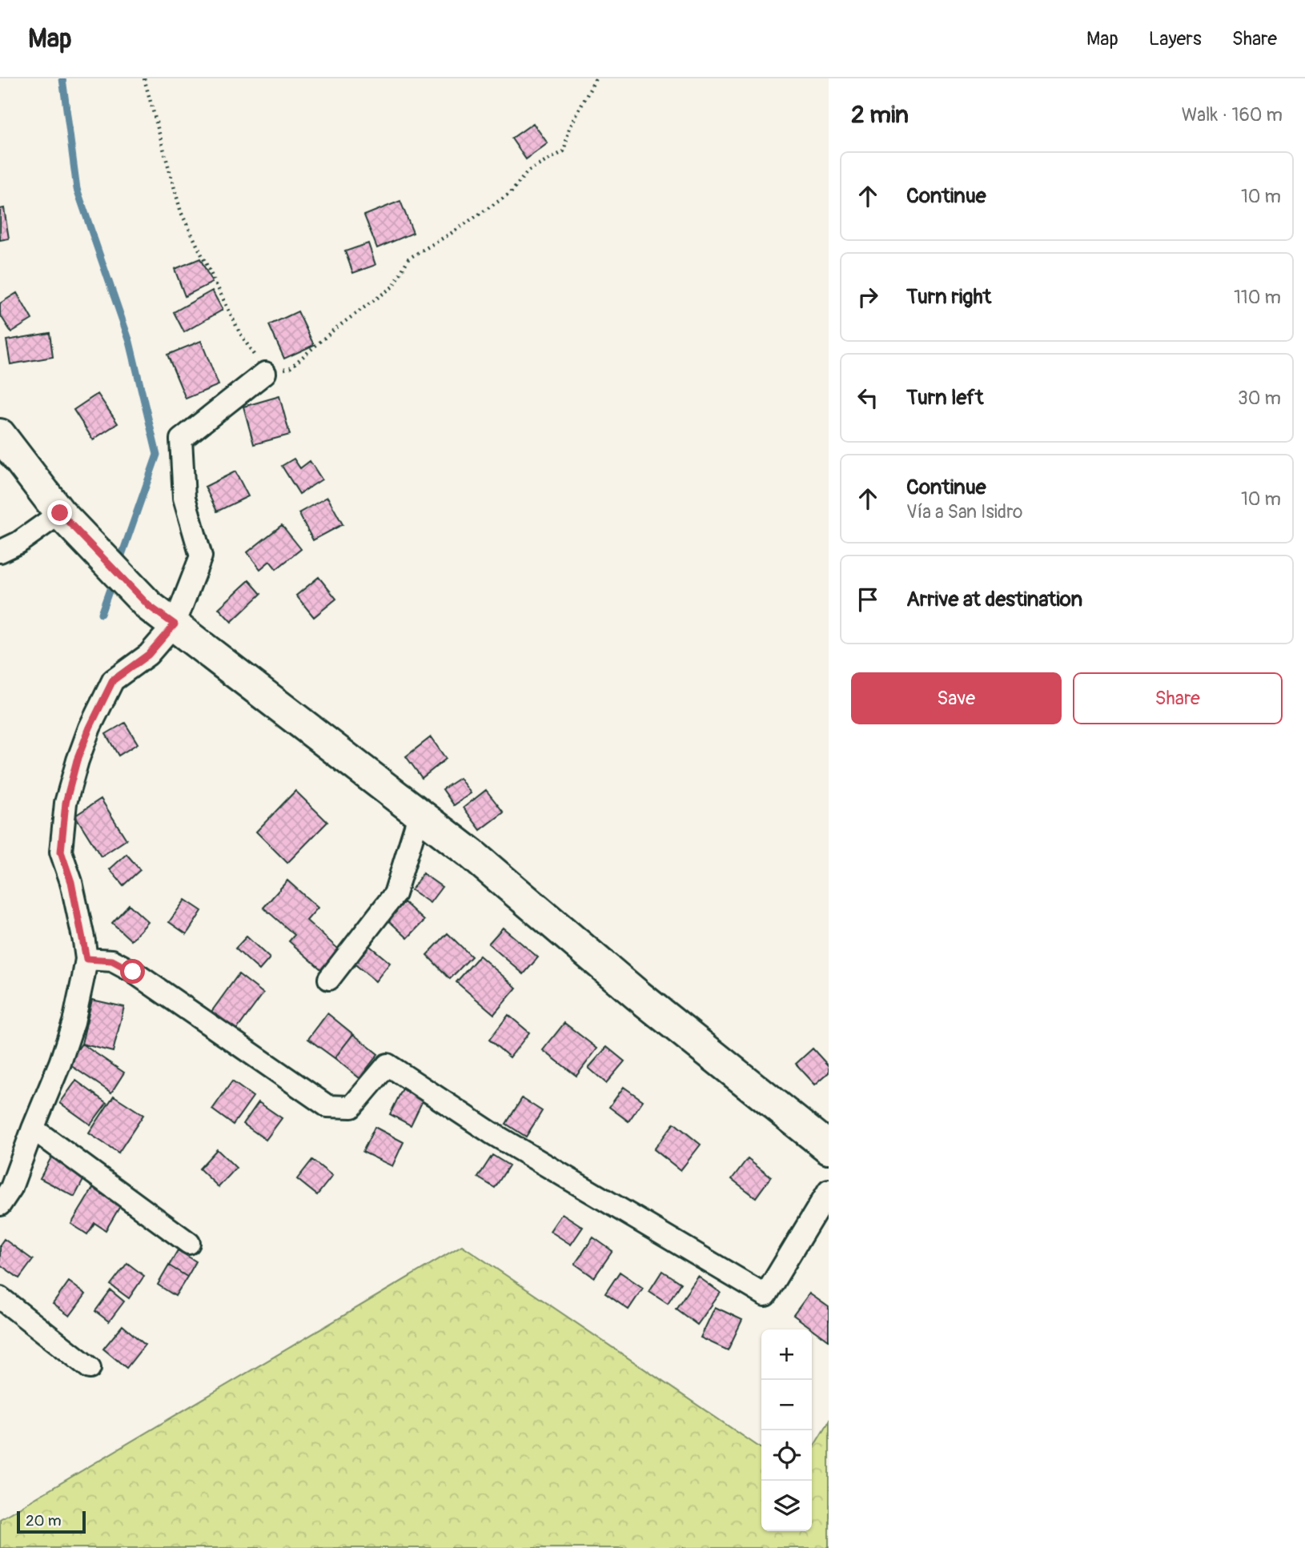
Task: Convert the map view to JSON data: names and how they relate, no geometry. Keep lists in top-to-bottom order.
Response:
{
  "scale_bar": "20 m",
  "page": {
    "header": "Map",
    "nav": ["Map", "Layers", "Share"],
    "heading": ["2 min", "Walk · 160 m"],
    "list": [
      ["Continue", "10 m"],
      ["Turn right", "110 m"],
      ["Turn left", "30 m"],
      ["Continue", "Vía a San Isidro", "10 m"],
      "Arrive at destination"
    ],
    "buttons": ["Save", "Share"],
    "map_buttons": ["+", "−"],
    "scale": "20 m"
  }
}
